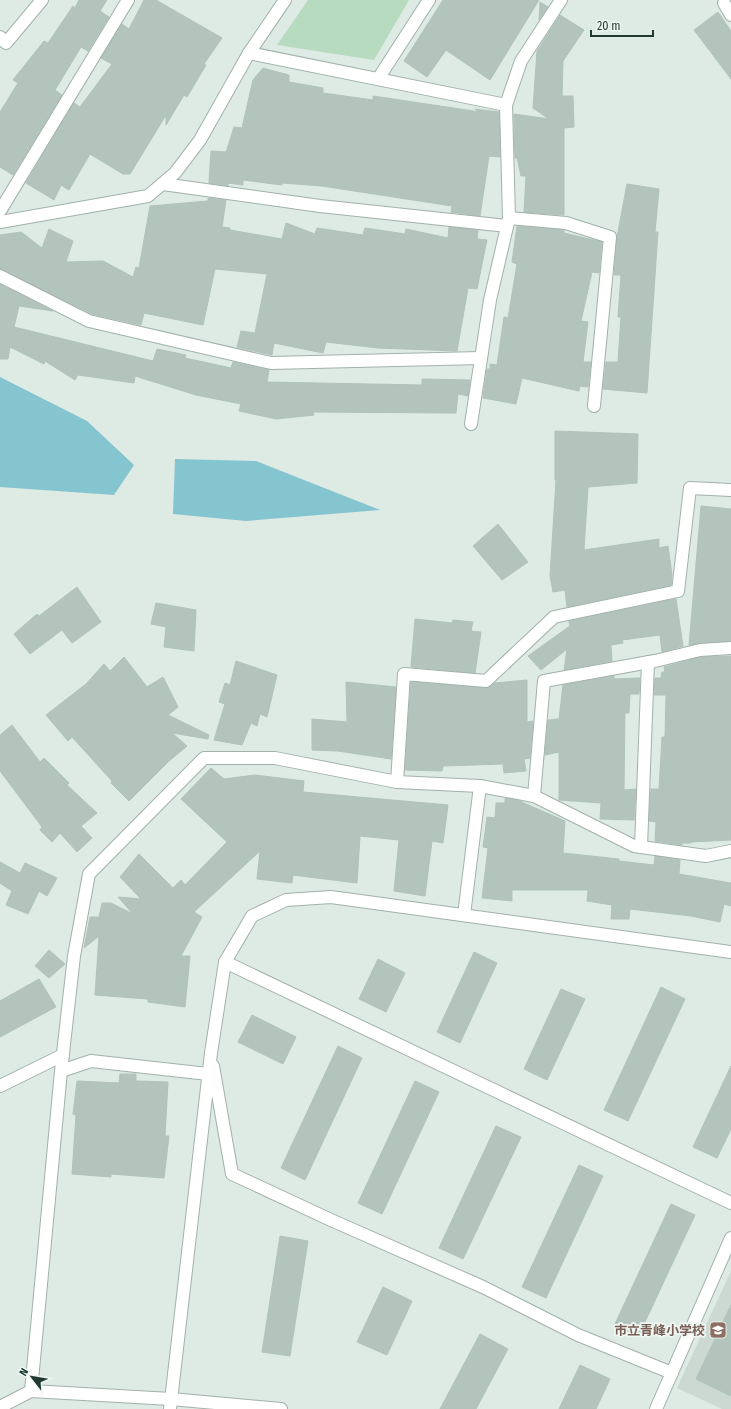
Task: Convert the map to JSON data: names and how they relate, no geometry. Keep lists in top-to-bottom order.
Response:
{
  "places": {
    "school or university": ["市立青峰小学校"]
  },
  "scale_bar": "20 m",
  "north": "top left"
}
